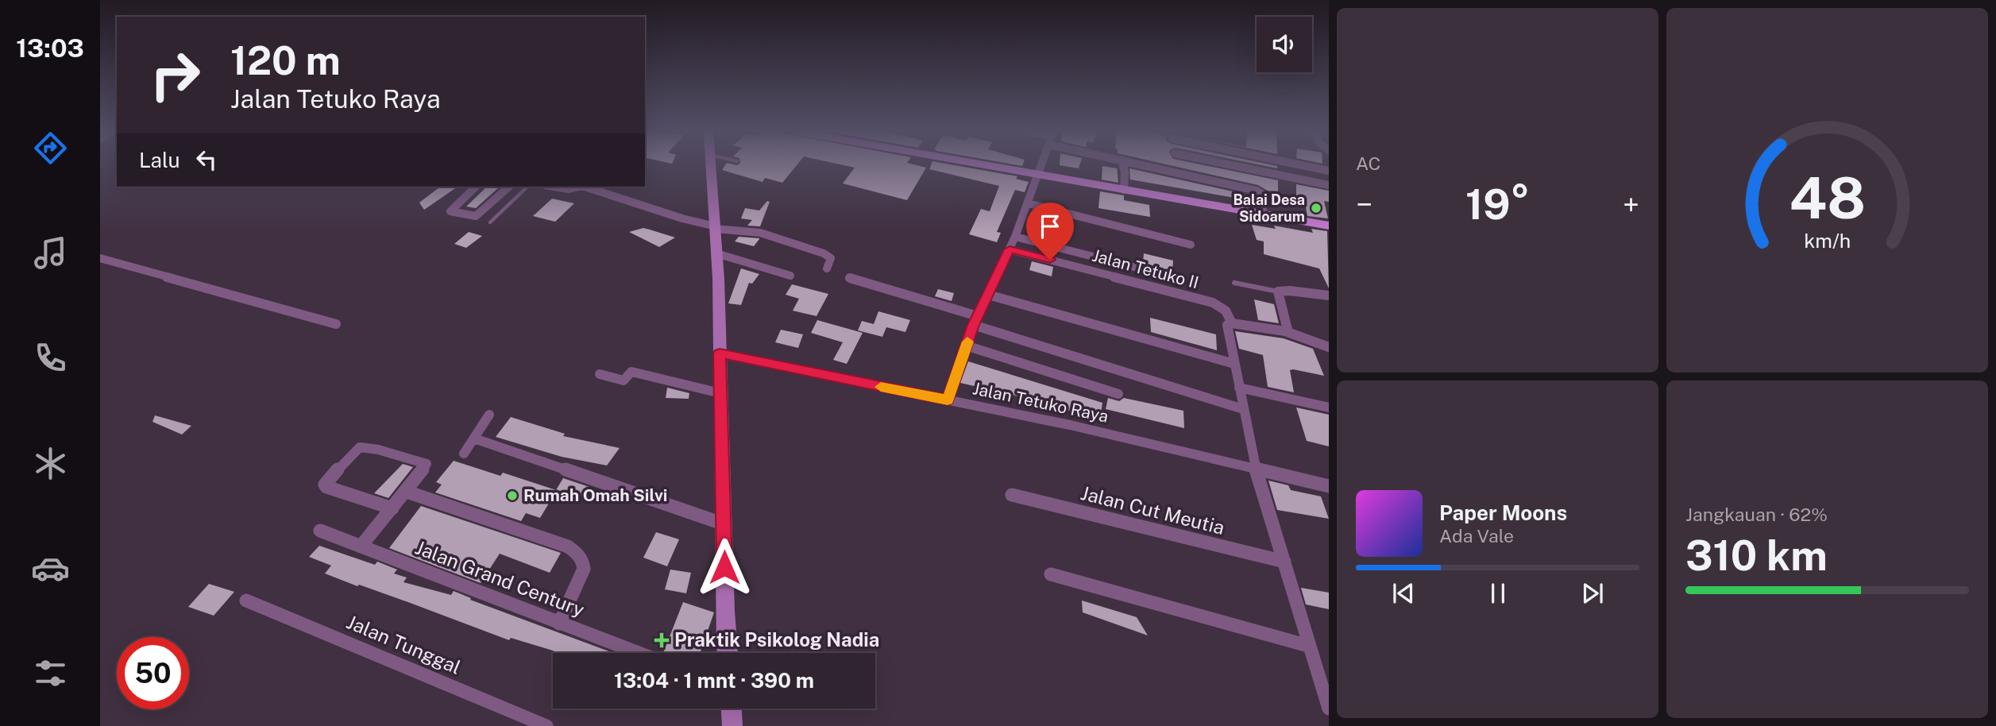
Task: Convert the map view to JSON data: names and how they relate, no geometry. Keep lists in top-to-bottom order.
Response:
{
  "streets": {
    "street": [
      "Jalan Tetuko II",
      "Jalan Tetuko Raya",
      "Jalan Cut Meutia",
      "Jalan Grand Century",
      "Jalan Tunggal"
    ]
  },
  "places": {
    "other": ["Balai Desa Sidoarum", "Rumah Omah Silvi"],
    "health": ["Praktik Psikolog Nadia"]
  },
  "page": {
    "tabs": "13:03",
    "tile": [
      "AC",
      ["Jangkauan · 62%", "310 km"]
    ],
    "turn": ["120 m", "Jalan Tetuko Raya"],
    "then": "Lalu",
    "heat": ["−", "19°", "+"],
    "song": ["Paper Moons", "Ada Vale"],
    "limit": "50",
    "trip": "13:04 · 1 mnt · 390 m",
    "gauge": ["48", "km/h"]
  }
}
